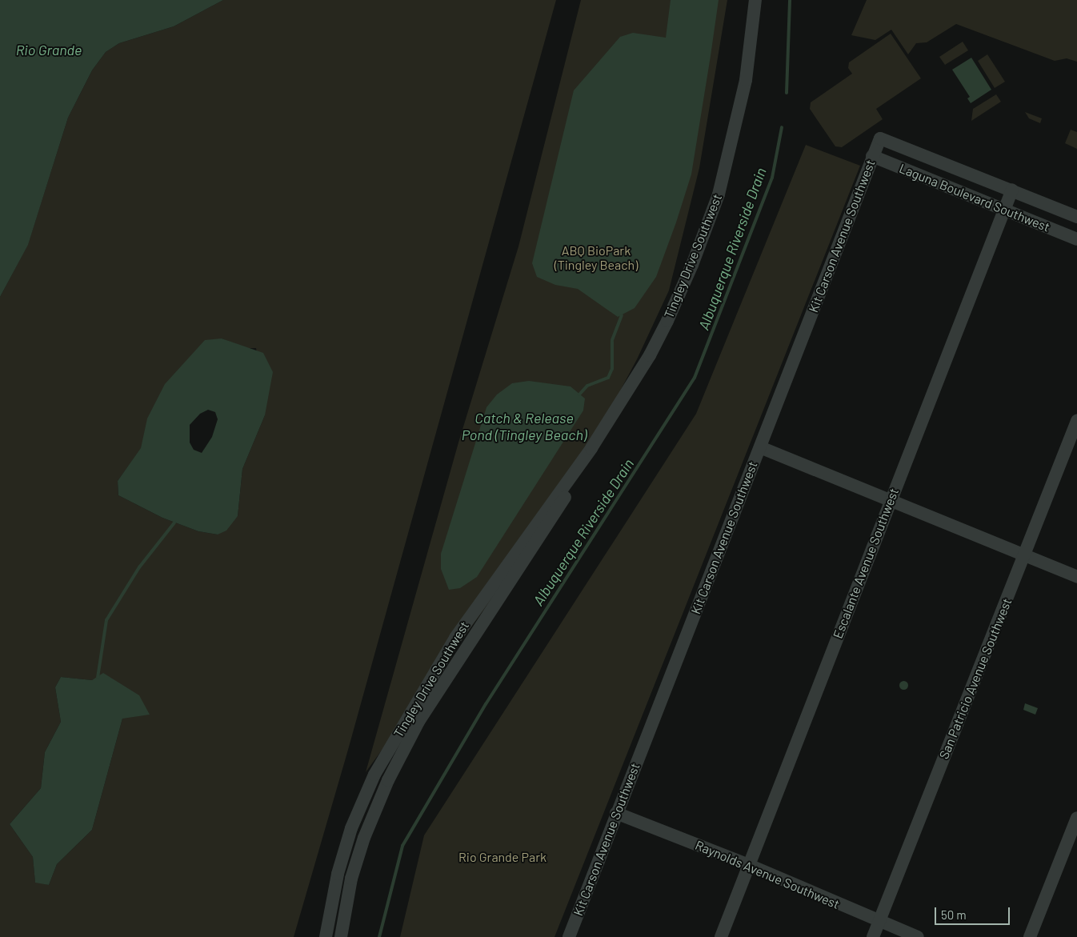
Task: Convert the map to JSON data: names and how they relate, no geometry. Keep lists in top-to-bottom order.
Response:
{
  "streets": {
    "street": [
      "Laguna Boulevard Southwest",
      "Kit Carson Avenue Southwest",
      "Tingley Drive Southwest",
      "Escalante Avenue Southwest",
      "San Patricio Avenue Southwest",
      "Raynolds Avenue Southwest"
    ]
  },
  "crossings": [
    ["Laguna Boulevard Southwest", "Kit Carson Avenue Southwest"],
    ["Laguna Boulevard Southwest", "Escalante Avenue Southwest"],
    ["Kit Carson Avenue Southwest", "Raynolds Avenue Southwest"],
    ["Escalante Avenue Southwest", "Raynolds Avenue Southwest"],
    ["San Patricio Avenue Southwest", "Raynolds Avenue Southwest"]
  ],
  "water": ["Rio Grande", "Albuquerque Riverside Drain", "Catch & Release Pond (Tingley Beach)"],
  "parks": ["ABQ BioPark (Tingley Beach)", "Rio Grande Park"],
  "scale_bar": "50 m"
}
